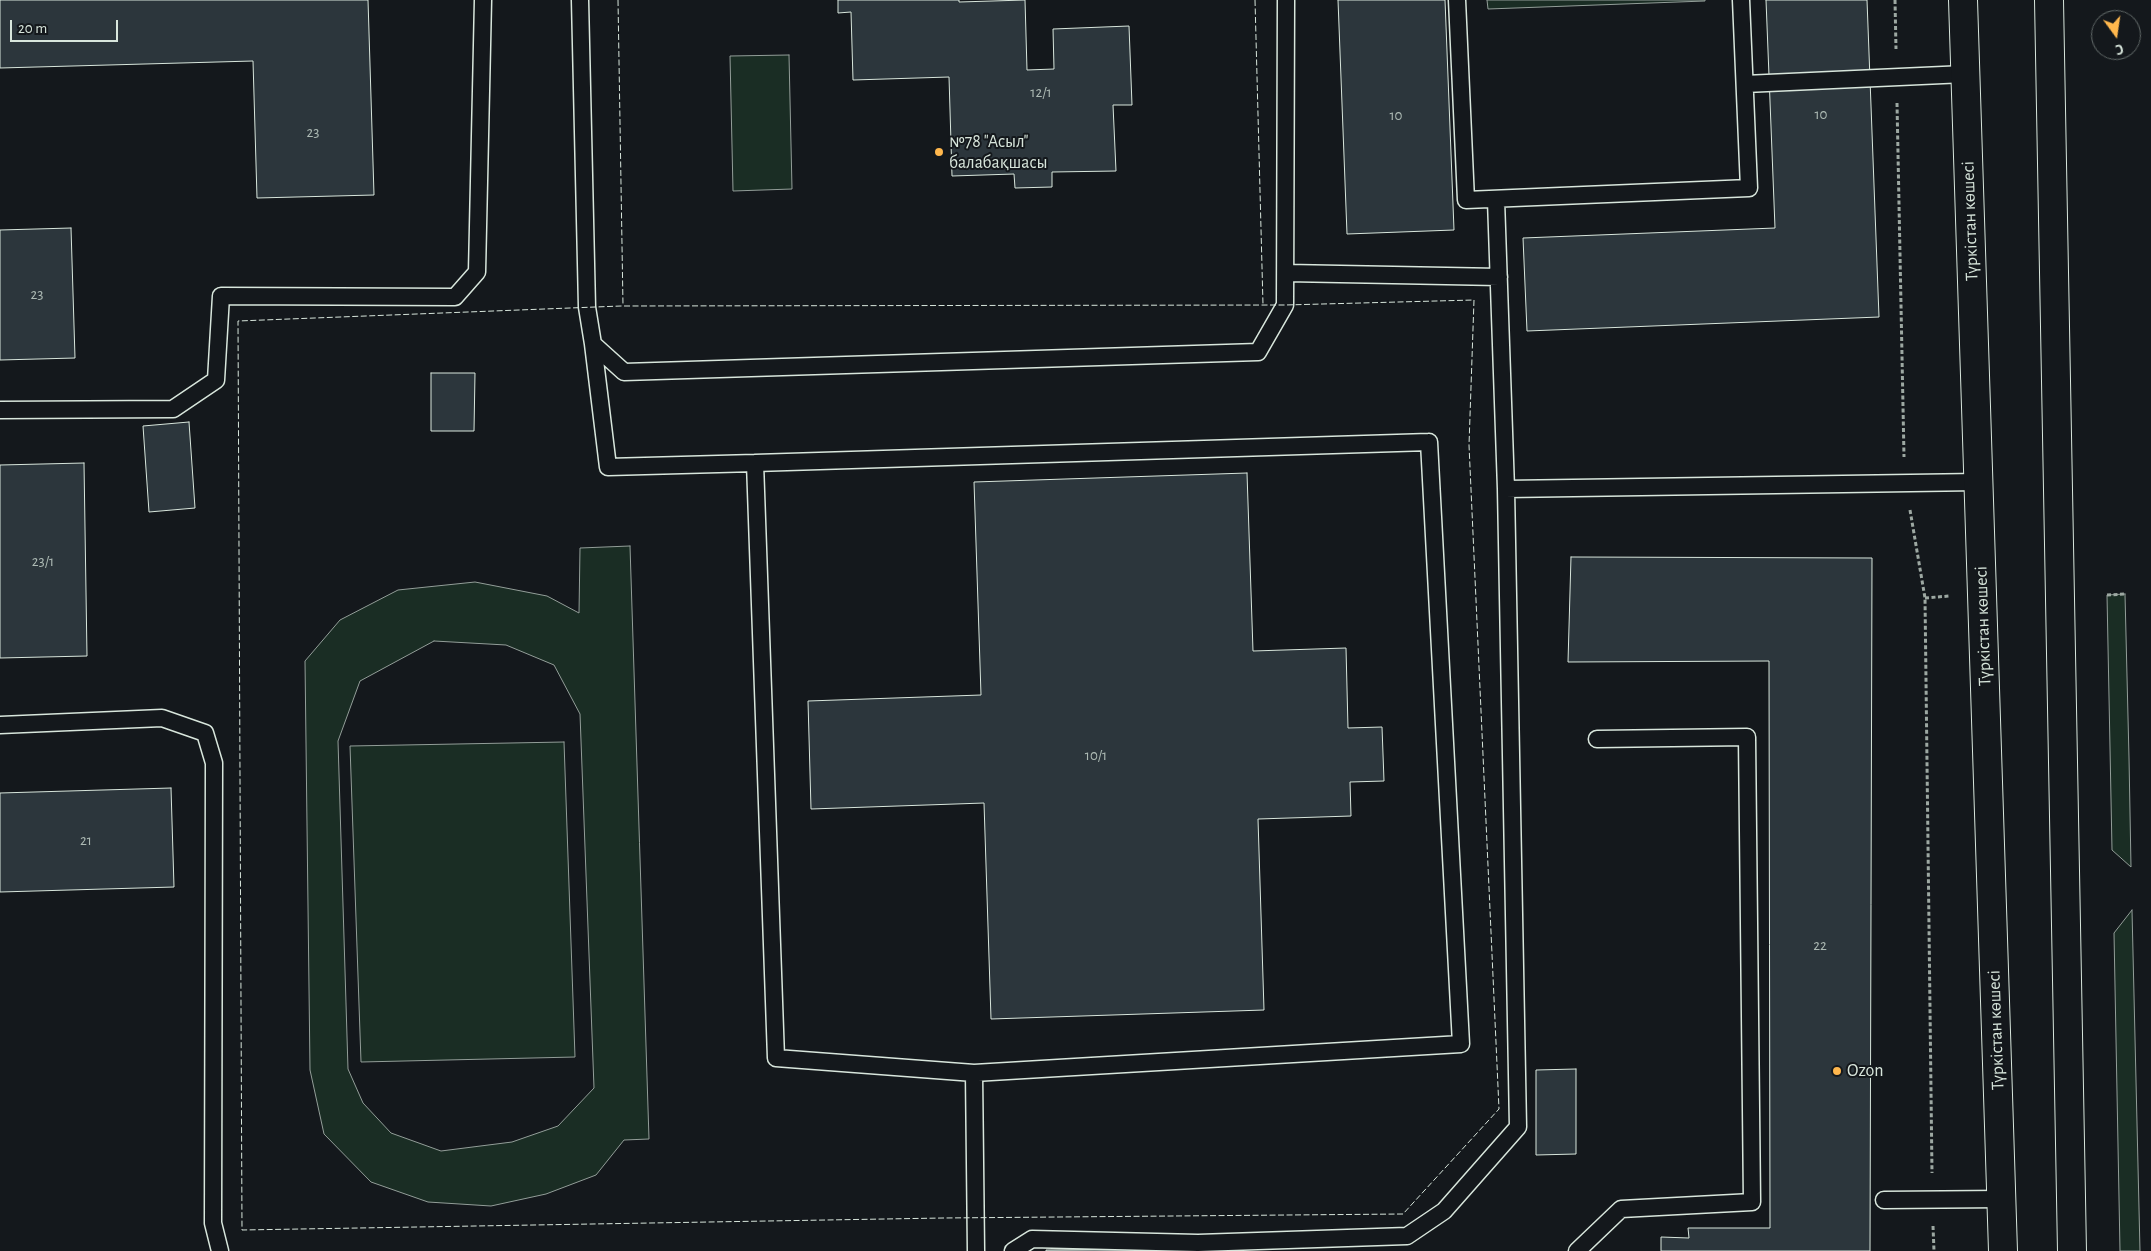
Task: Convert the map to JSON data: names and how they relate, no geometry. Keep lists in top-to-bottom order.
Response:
{
  "streets": {
    "main road": ["Түркістан көшесі"]
  },
  "places": ["№78 \"Асыл\" балабақшасы", "Ozon"],
  "house_numbers": [
    "12/1",
    "10",
    "10",
    "23",
    "23",
    "23/1",
    "10/1",
    "21",
    "22"
  ],
  "scale_bar": "20 m",
  "north": "bottom"
}
